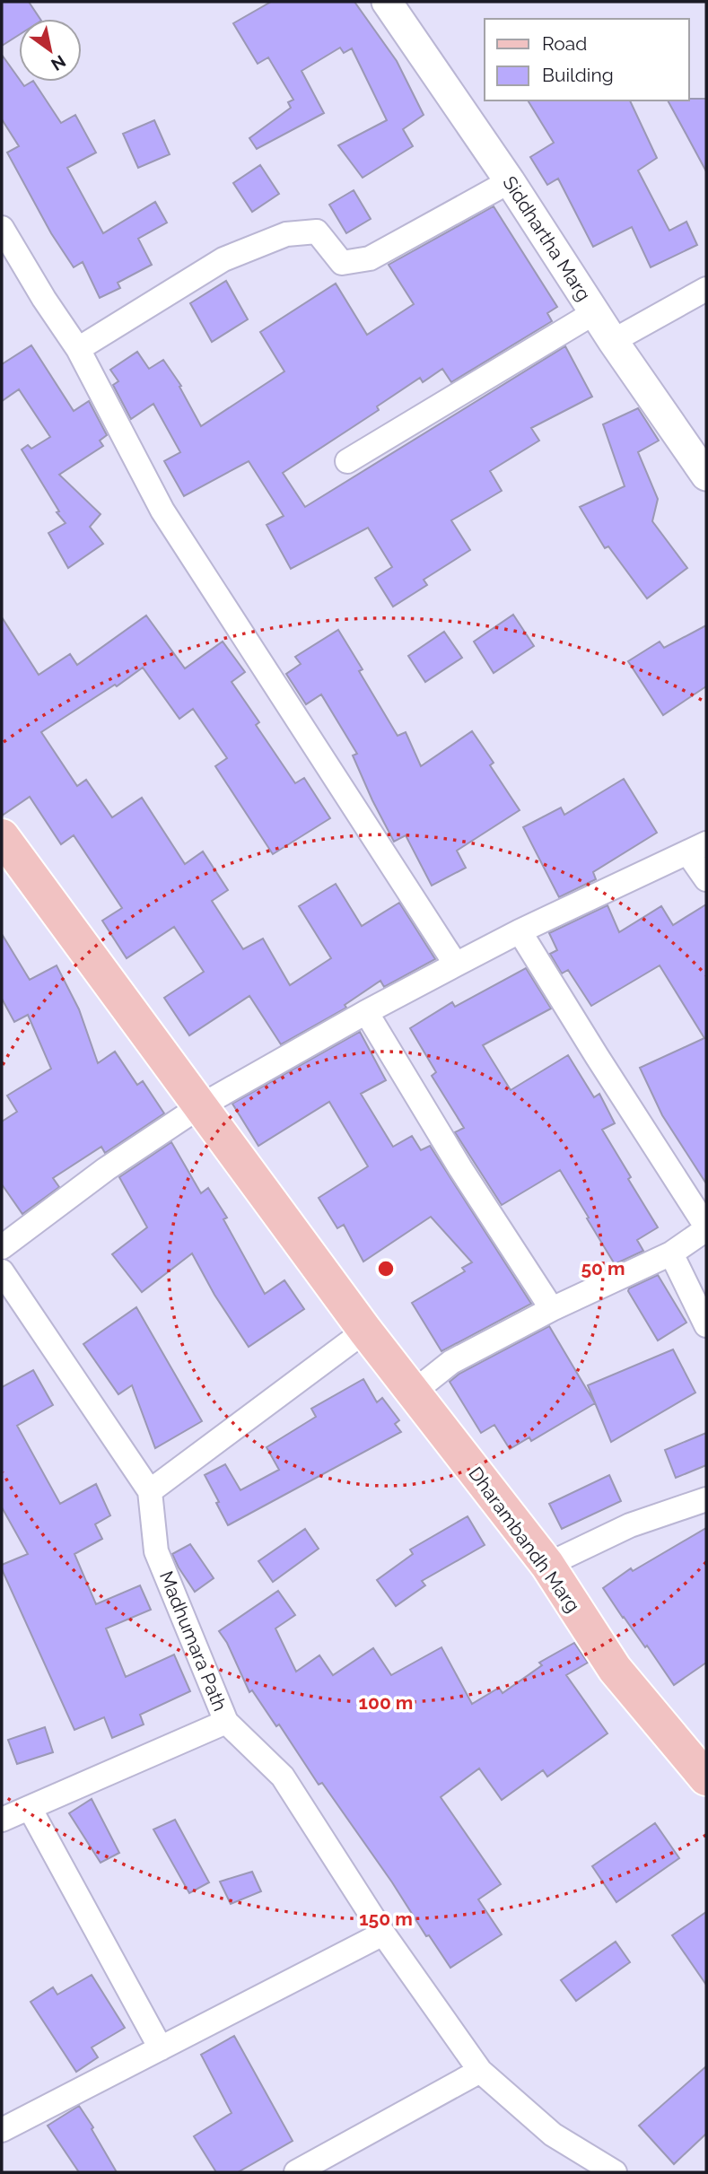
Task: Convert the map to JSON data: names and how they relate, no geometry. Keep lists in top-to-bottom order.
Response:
{
  "streets": {
    "main road": ["Dharambandh Marg"],
    "street": ["Siddhartha Marg", "Madhumara Path"]
  },
  "legend": ["Road", "Building"],
  "north": "bottom right",
  "rings": ["50 m", "100 m", "150 m"]
}
